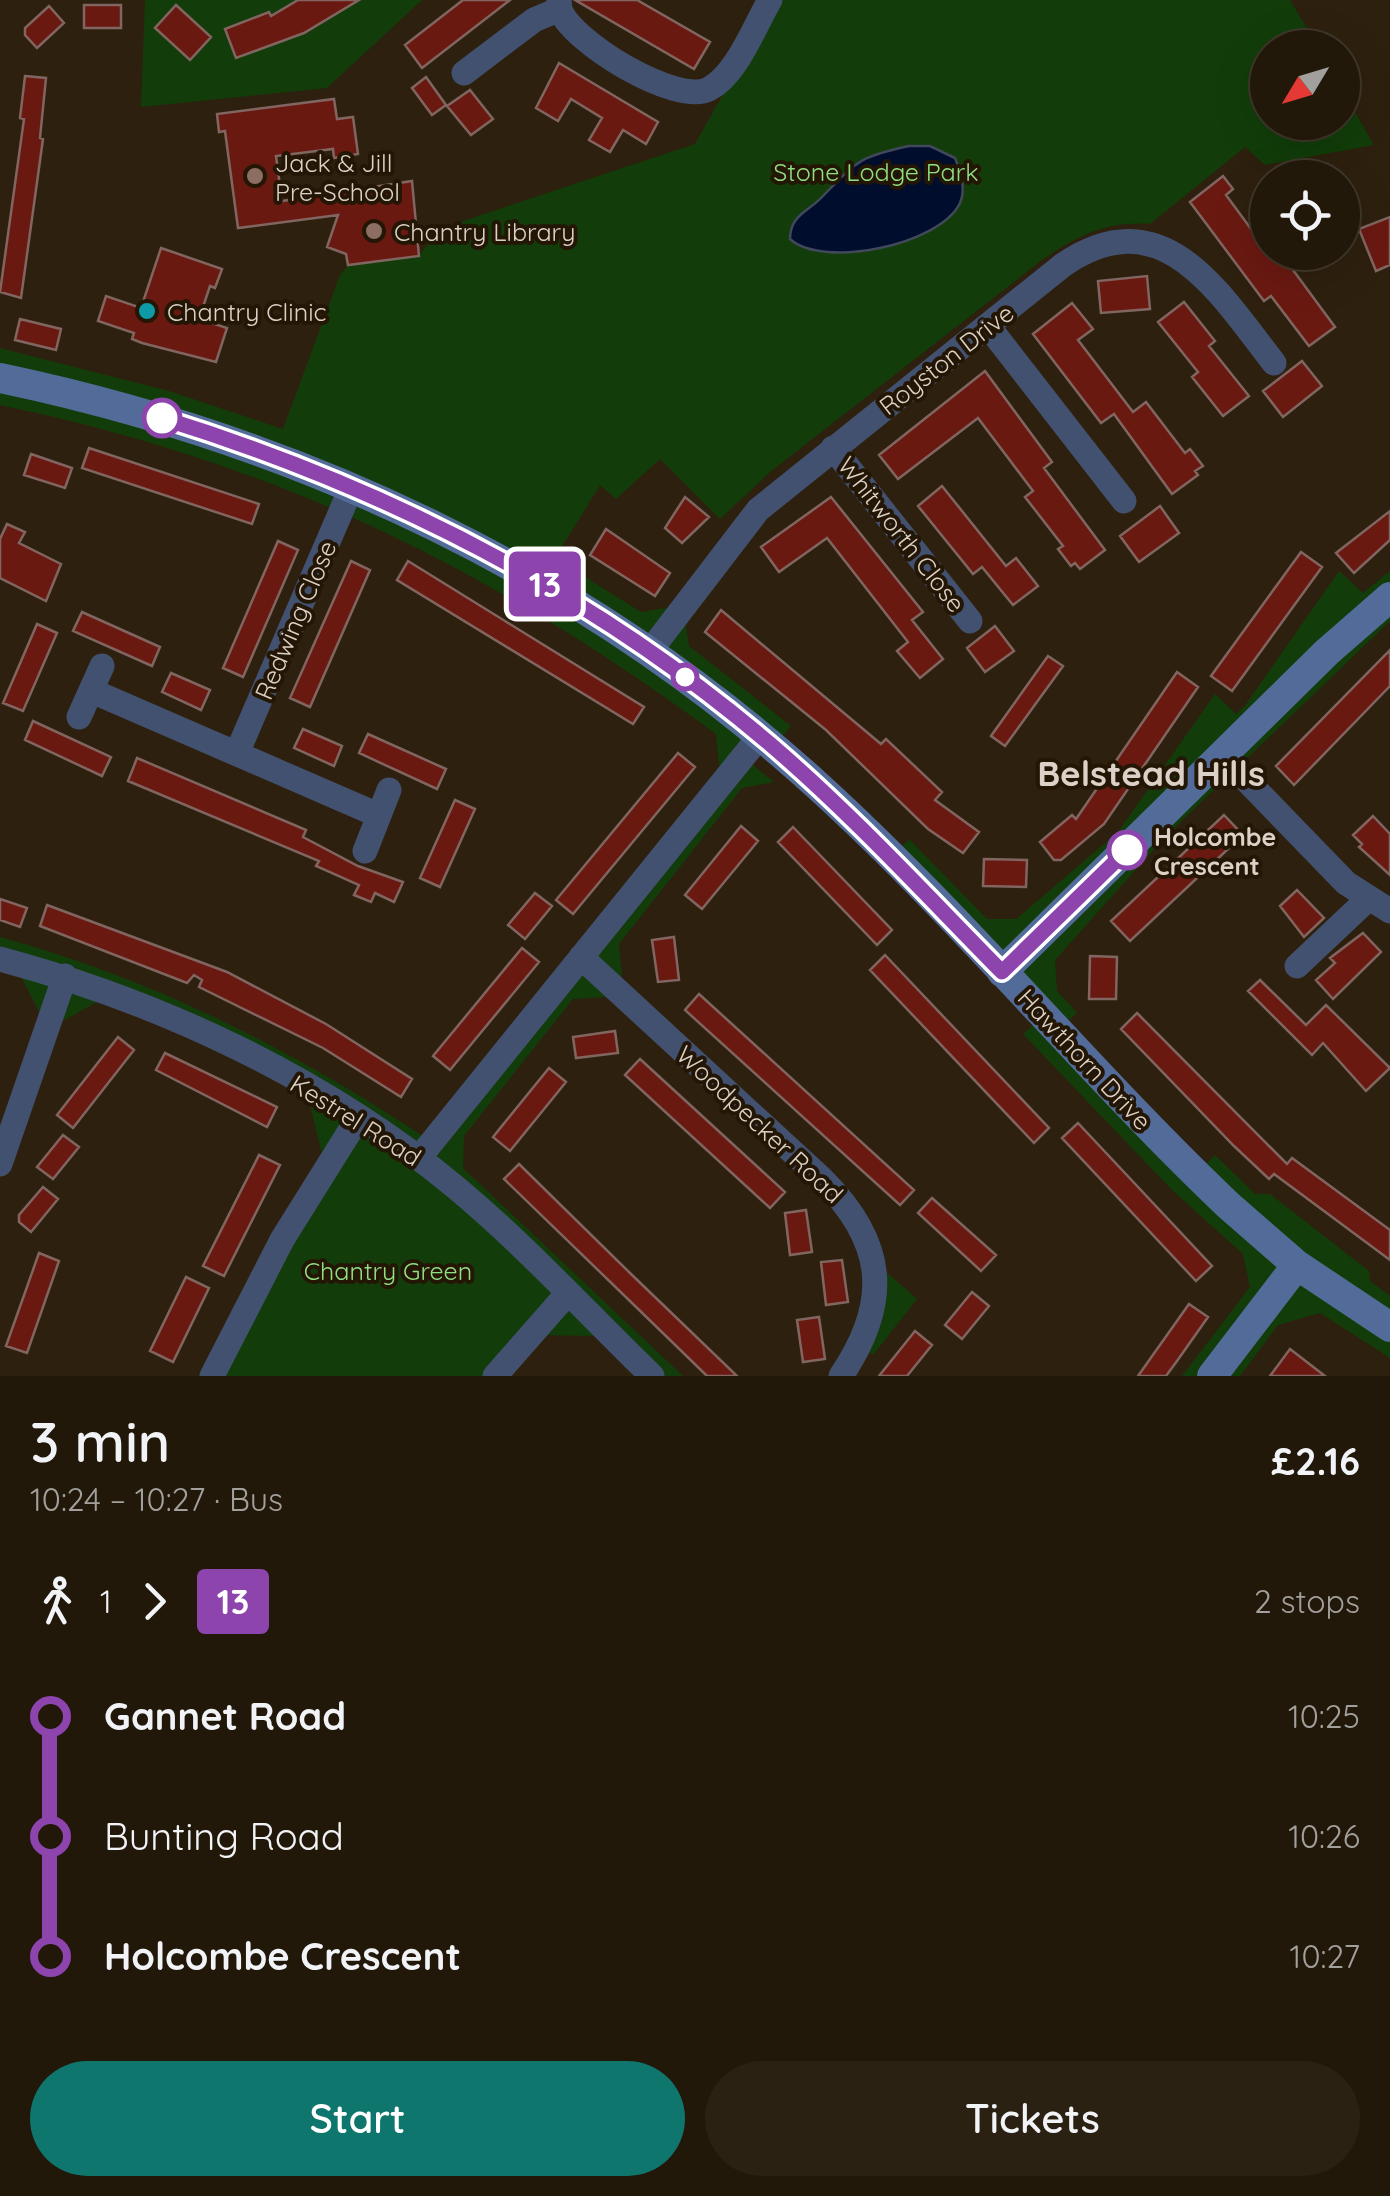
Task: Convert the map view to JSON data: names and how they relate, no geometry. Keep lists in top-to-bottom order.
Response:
{
  "streets": {
    "street": [
      "Royston Drive",
      "Whitworth Close",
      "Redwing Close",
      "Hawthorn Drive",
      "Kestrel Road",
      "Woodpecker Road"
    ]
  },
  "crossings": [
    ["Royston Drive", "Whitworth Close"],
    ["Royston Drive", "Hawthorn Drive"],
    ["Redwing Close", "Hawthorn Drive"]
  ],
  "districts": ["Belstead Hills"],
  "parks": ["Stone Lodge Park", "Chantry Green"],
  "places": [
    "Jack & Jill Pre-School",
    "Chantry Library",
    "Chantry Clinic",
    "Holcombe Crescent"
  ],
  "lines": ["bus line 13"],
  "north": "bottom left",
  "page": {
    "on_map": "13",
    "heading": ["3 min", "10:24 – 10:27 · Bus", "£2.16"],
    "legs": ["1", "13", "2 stops"],
    "list": [
      {
        "name": "Gannet Road",
        "value": "10:25"
      },
      {
        "name": "Bunting Road",
        "value": "10:26"
      },
      {
        "name": "Holcombe Crescent",
        "value": "10:27"
      }
    ],
    "buttons": ["Start", "Tickets"]
  }
}
